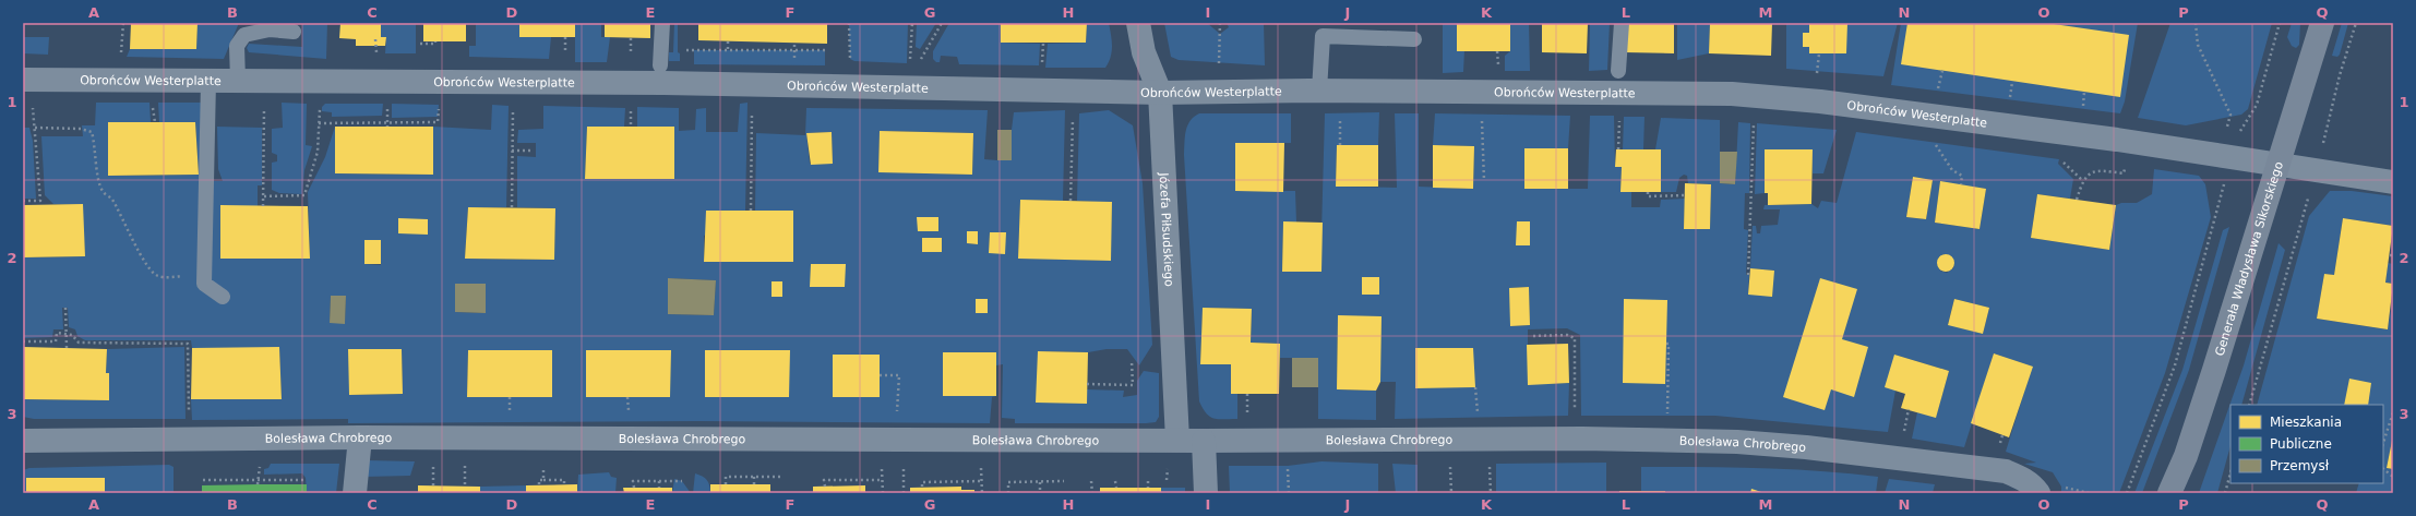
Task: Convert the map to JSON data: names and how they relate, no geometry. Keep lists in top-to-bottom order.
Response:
{
  "streets": {
    "main road": ["Generała Władysława Sikorskiego"],
    "street": ["Obrońców Westerplatte", "Józefa Piłsudskiego", "Bolesława Chrobrego"]
  },
  "crossings": [
    ["Obrońców Westerplatte", "Józefa Piłsudskiego"],
    ["Obrońców Westerplatte", "Generała Władysława Sikorskiego"],
    ["Józefa Piłsudskiego", "Bolesława Chrobrego"]
  ],
  "legend": ["Mieszkania", "Publiczne", "Przemysł"],
  "grid": {
    "columns": [
      "A",
      "B",
      "C",
      "D",
      "E",
      "F",
      "G",
      "H",
      "I",
      "J",
      "K",
      "L",
      "M",
      "N",
      "O",
      "P",
      "Q"
    ],
    "rows": ["1", "2", "3"]
  }
}
